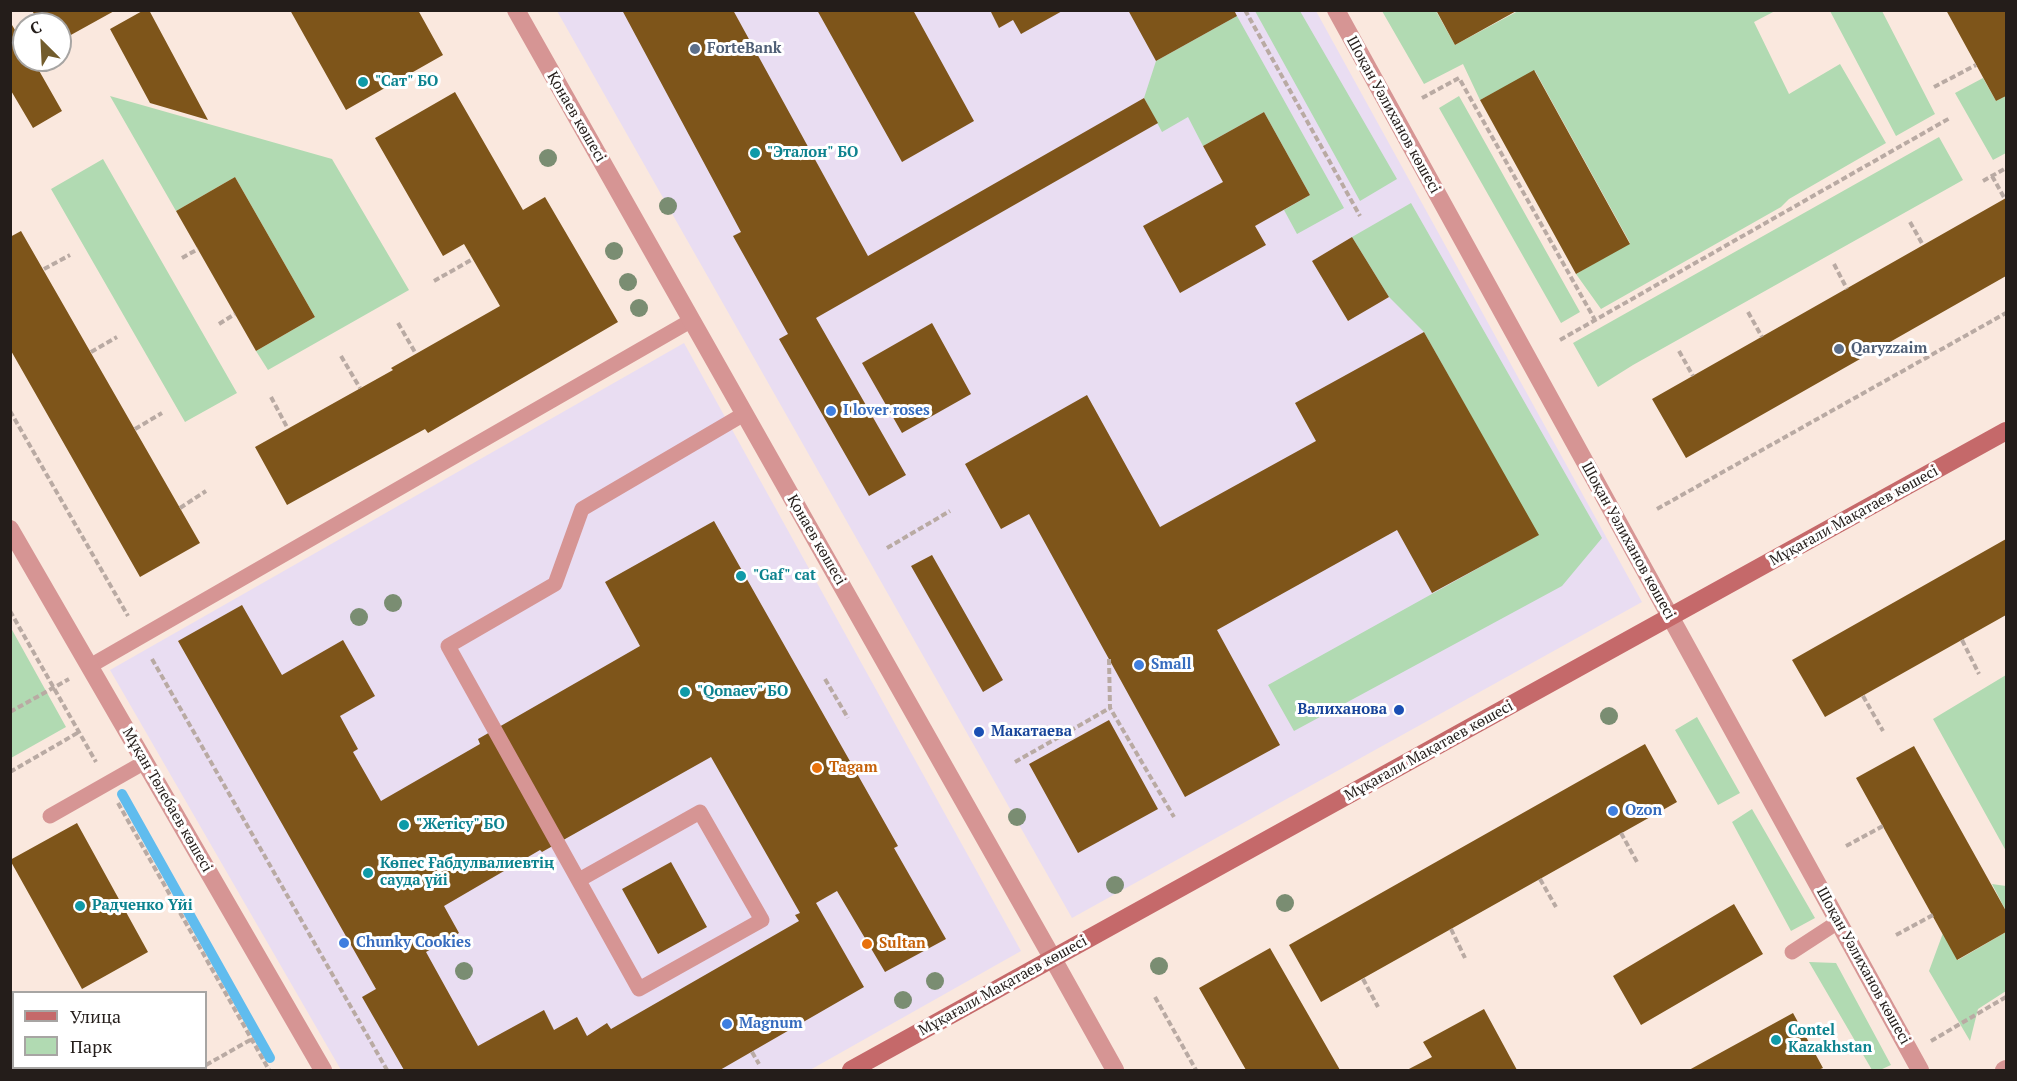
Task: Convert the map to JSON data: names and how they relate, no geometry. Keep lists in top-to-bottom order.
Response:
{
  "streets": {
    "main road": ["Мұқағали Мақатаев көшесі"],
    "street": ["Шоқан Уәлиханов көшесі", "Қонаев көшесі", "Мұқан Төлебаев көшесі"]
  },
  "crossings": [
    ["Шоқан Уәлиханов көшесі", "Мұқағали Мақатаев көшесі"],
    ["Қонаев көшесі", "Мұқағали Мақатаев көшесі"]
  ],
  "places": [
    "ForteBank",
    "\"Сат\" БО",
    "\"Эталон\" БО",
    "Qaryzzaim",
    "I lover roses",
    "\"Gaf\" cat",
    "Small",
    "\"Qonaev\" БО",
    "Валиханова",
    "Макатаева",
    "Tagam",
    "Ozon",
    "\"Жетісу\" БО",
    "Көпес Ғабдулвалиевтің сауда үйі",
    "Радченко Үйі",
    "Chunky Cookies",
    "Sultan",
    "Magnum",
    "Contel Kazakhstan"
  ],
  "legend": ["Улица", "Парк"],
  "north": "top left"
}
